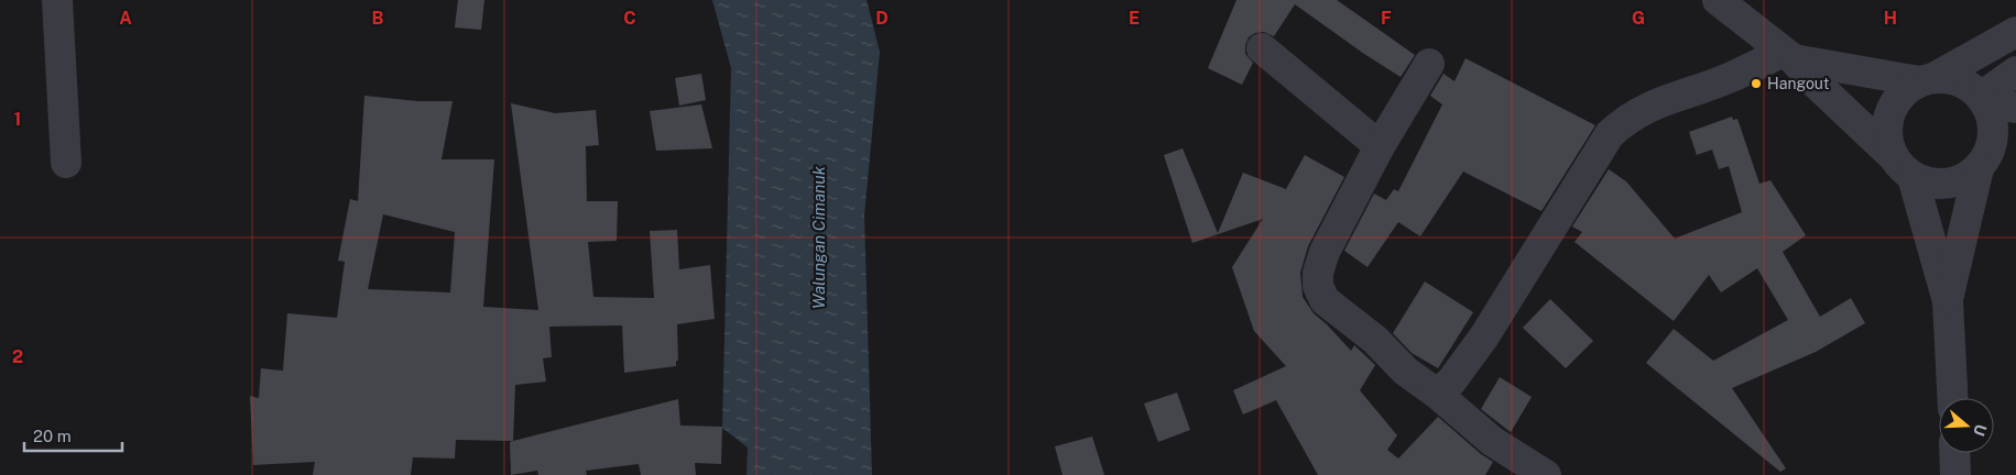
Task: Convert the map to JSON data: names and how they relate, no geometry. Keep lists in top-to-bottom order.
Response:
{
  "water": ["Walungan Cimanuk"],
  "places": ["Hangout"],
  "scale_bar": "20 m",
  "north": "right",
  "grid": {
    "columns": [
      "A",
      "B",
      "C",
      "D",
      "E",
      "F",
      "G",
      "H"
    ],
    "rows": ["1", "2"]
  }
}
